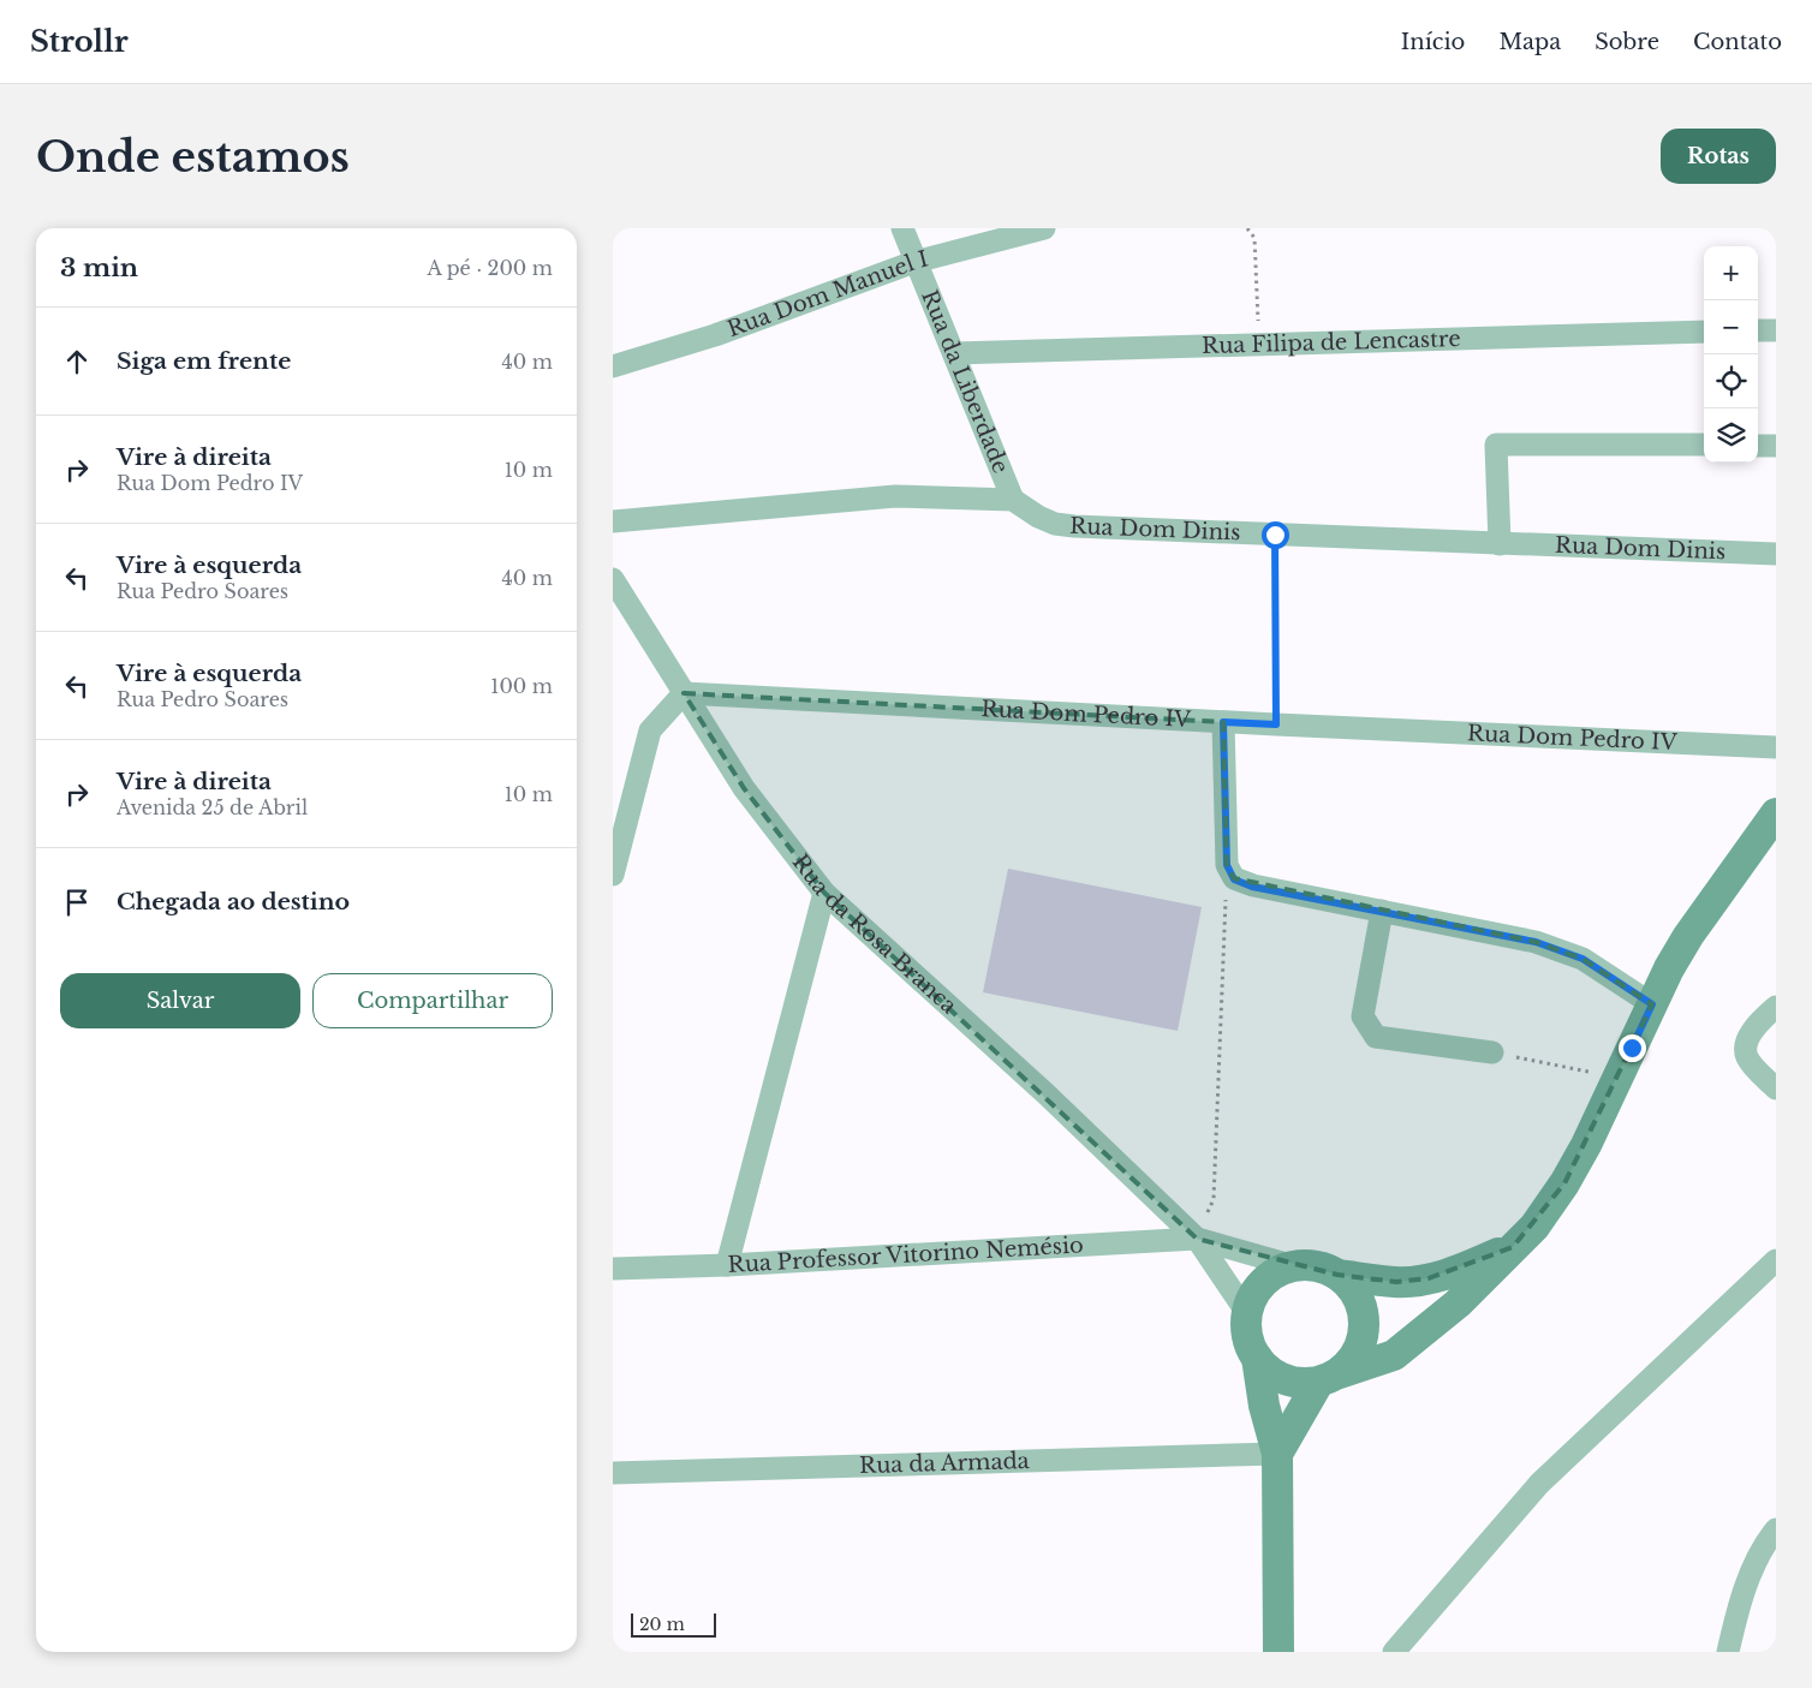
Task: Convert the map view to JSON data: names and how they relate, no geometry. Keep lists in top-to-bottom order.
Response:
{
  "streets": {
    "street": [
      "Rua Dom Manuel I",
      "Rua Filipa de Lencastre",
      "Rua da Liberdade",
      "Rua Dom Dinis",
      "Rua Dom Pedro IV",
      "Rua da Rosa Branca",
      "Rua Professor Vitorino Nemésio",
      "Rua da Armada"
    ]
  },
  "crossings": [
    ["Rua Dom Manuel I", "Rua da Liberdade"],
    ["Rua Filipa de Lencastre", "Rua da Liberdade"],
    ["Rua da Liberdade", "Rua Dom Dinis"],
    ["Rua Dom Pedro IV", "Rua da Rosa Branca"],
    ["Rua da Rosa Branca", "Rua Professor Vitorino Nemésio"]
  ],
  "scale_bar": "20 m",
  "page": {
    "header": "Strollr",
    "nav": [
      "Início",
      "Mapa",
      "Sobre",
      "Contato"
    ],
    "buttons": [
      "Rotas",
      ["Salvar", "Compartilhar"]
    ],
    "title": "Onde estamos",
    "heading": ["3 min", "A pé · 200 m"],
    "map_buttons": ["+", "−"],
    "list": [
      ["Siga em frente", "40 m"],
      ["Vire à direita", "Rua Dom Pedro IV", "10 m"],
      ["Vire à esquerda", "Rua Pedro Soares", "40 m"],
      ["Vire à esquerda", "Rua Pedro Soares", "100 m"],
      ["Vire à direita", "Avenida 25 de Abril", "10 m"],
      "Chegada ao destino"
    ],
    "scale": "20 m"
  }
}
